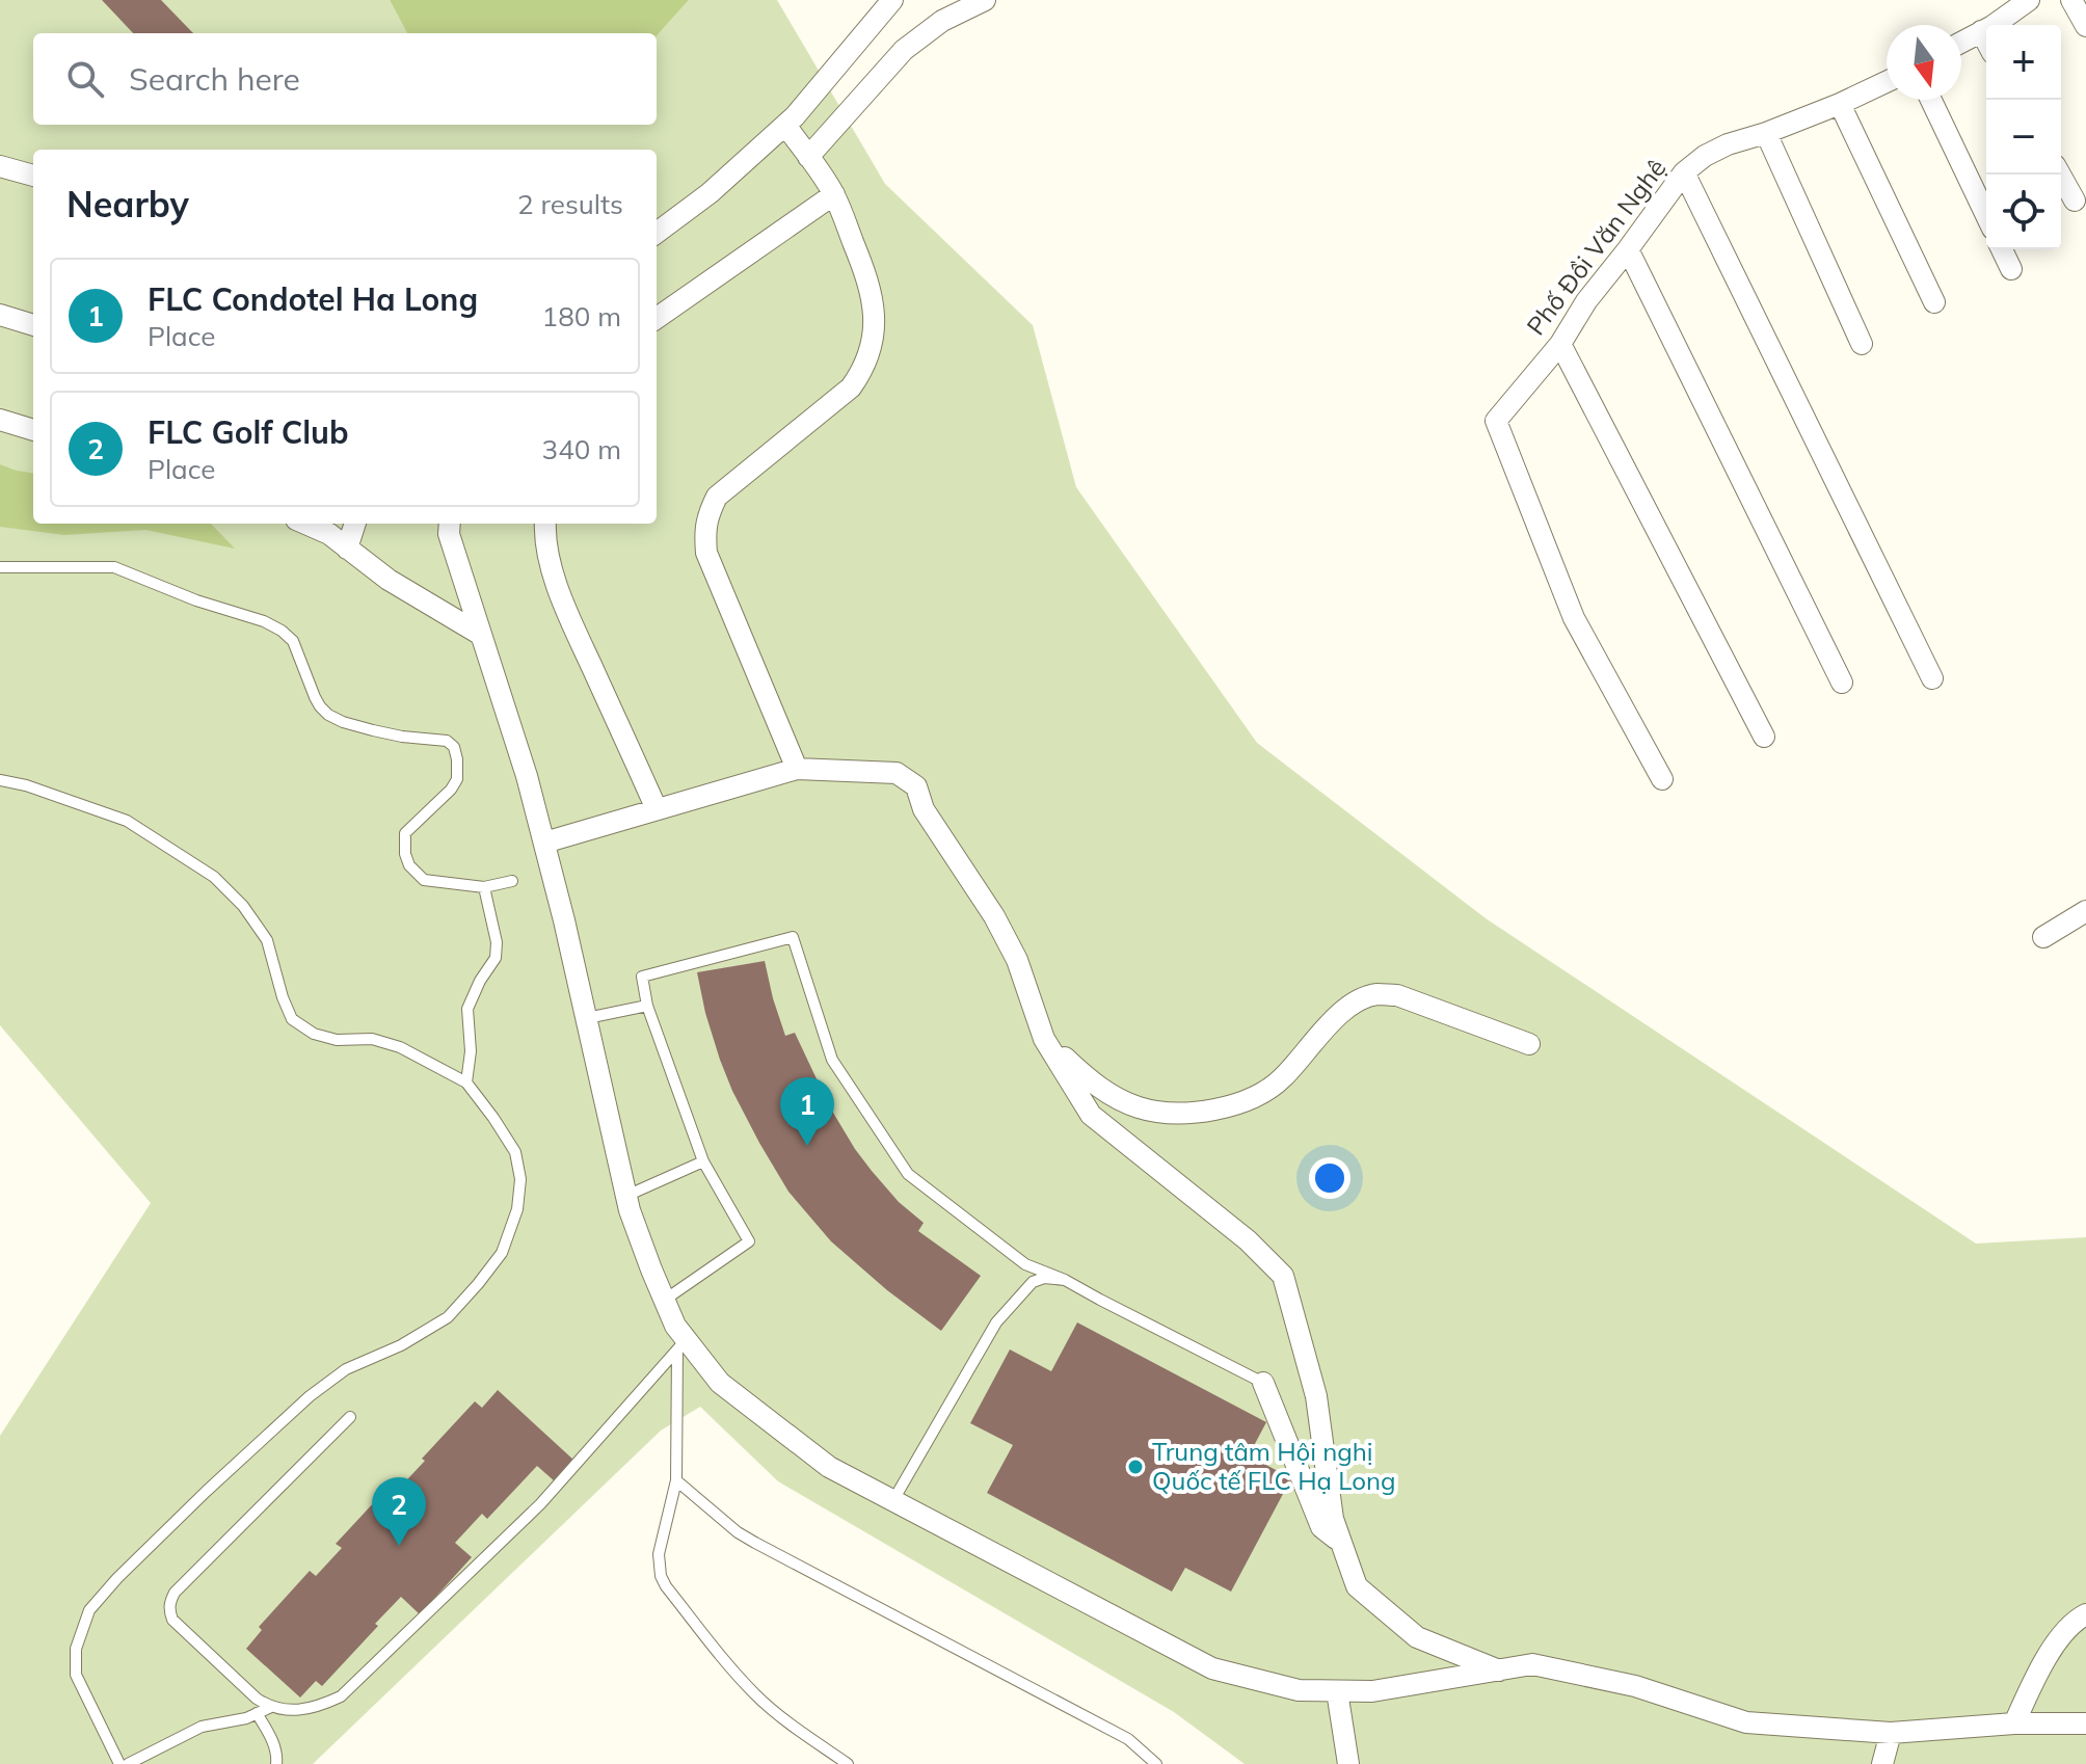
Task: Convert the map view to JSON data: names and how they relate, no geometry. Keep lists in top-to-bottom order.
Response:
{
  "streets": {
    "street": ["Phố Đồi Văn Nghệ"]
  },
  "places": ["Trung tâm Hội nghị Quốc tế FLC Hạ Long"],
  "north": "bottom",
  "page": {
    "map_buttons": ["+", "−"],
    "search": "Search here",
    "heading": ["Nearby", "2 results"],
    "list": [
      {
        "mark": "1",
        "name": "FLC Condotel Ha Long",
        "note": "Place",
        "value": "180 m"
      },
      {
        "mark": "2",
        "name": "FLC Golf Club",
        "note": "Place",
        "value": "340 m"
      }
    ],
    "pins": ["1", "2"]
  }
}
